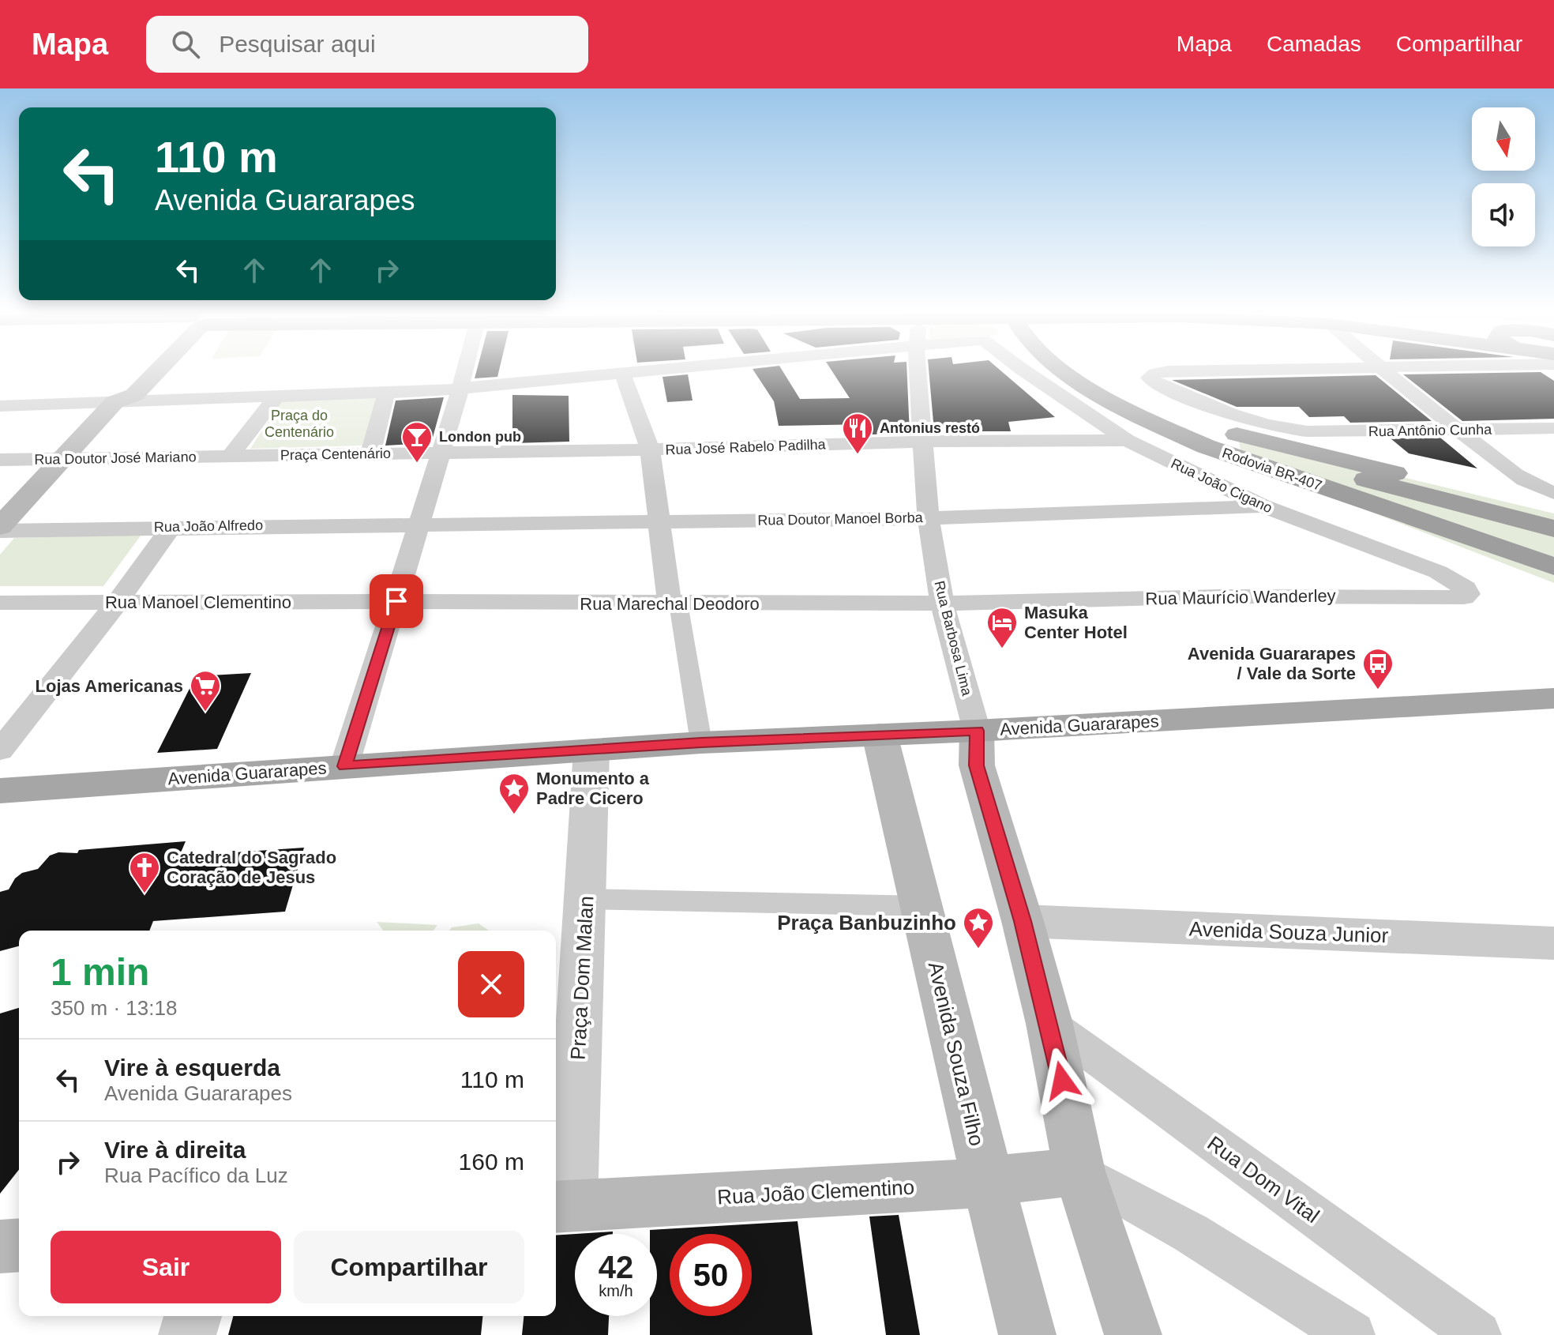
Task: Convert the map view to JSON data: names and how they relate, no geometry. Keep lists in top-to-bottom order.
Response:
{
  "streets": {
    "highway": ["Rodovia BR-407"],
    "main road": ["Avenida Guararapes", "Avenida Souza Filho", "Rua João Clementino"],
    "street": [
      "Rua Antônio Cunha",
      "Rua José Rabelo Padilha",
      "Praça Centenário",
      "Rua Doutor José Mariano",
      "Rua João Cigano",
      "Rua Doutor Manoel Borba",
      "Rua João Alfredo",
      "Rua Maurício Wanderley",
      "Rua Manoel Clementino",
      "Rua Marechal Deodoro",
      "Rua Barbosa Lima",
      "Avenida Souza Junior",
      "Praça Dom Malan",
      "Rua Dom Vital"
    ]
  },
  "crossings": [
    ["Rua José Rabelo Padilha", "Praça Centenário"],
    ["Rua José Rabelo Padilha", "Rua João Cigano"],
    ["Rua José Rabelo Padilha", "Rua Barbosa Lima"],
    ["Praça Centenário", "Rua Doutor José Mariano"],
    ["Rua João Cigano", "Rua Doutor Manoel Borba"],
    ["Rua João Cigano", "Rua Maurício Wanderley"],
    ["Rua Doutor Manoel Borba", "Rua João Alfredo"],
    ["Rua Doutor Manoel Borba", "Rua Barbosa Lima"],
    ["Rua Maurício Wanderley", "Rua Marechal Deodoro"],
    ["Rua Maurício Wanderley", "Rua Barbosa Lima"],
    ["Rua Manoel Clementino", "Rua Marechal Deodoro"],
    ["Rua Marechal Deodoro", "Rua Barbosa Lima"],
    ["Rua Barbosa Lima", "Avenida Guararapes"],
    ["Avenida Guararapes", "Praça Dom Malan"],
    ["Avenida Guararapes", "Avenida Souza Filho"],
    ["Praça Dom Malan", "Rua João Clementino"],
    ["Avenida Souza Filho", "Rua João Clementino"]
  ],
  "parks": ["Praça do Centenário"],
  "places": {
    "restaurant": ["Antonius restó"],
    "bar": ["London pub"],
    "hotel": ["Masuka Center Hotel"],
    "bus stop": ["Avenida Guararapes / Vale da Sorte"],
    "supermarket": ["Lojas Americanas"],
    "place": ["Monumento a Padre Cicero", "Praça Banbuzinho"],
    "church": ["Catedral do Sagrado Coração de Jesus"]
  },
  "north": "bottom",
  "page": {
    "header": "Mapa",
    "search": "Pesquisar aqui",
    "nav": ["Mapa", "Camadas", "Compartilhar"],
    "turn": ["110 m", "Avenida Guararapes"],
    "heading": ["1 min", "350 m · 13:18"],
    "list": [
      {
        "name": "Vire à esquerda",
        "note": "Avenida Guararapes",
        "value": "110 m"
      },
      {
        "name": "Vire à direita",
        "note": "Rua Pacífico da Luz",
        "value": "160 m"
      }
    ],
    "buttons": ["Sair", "Compartilhar"],
    "speed": "42 km/h",
    "limit": "50"
  }
}
